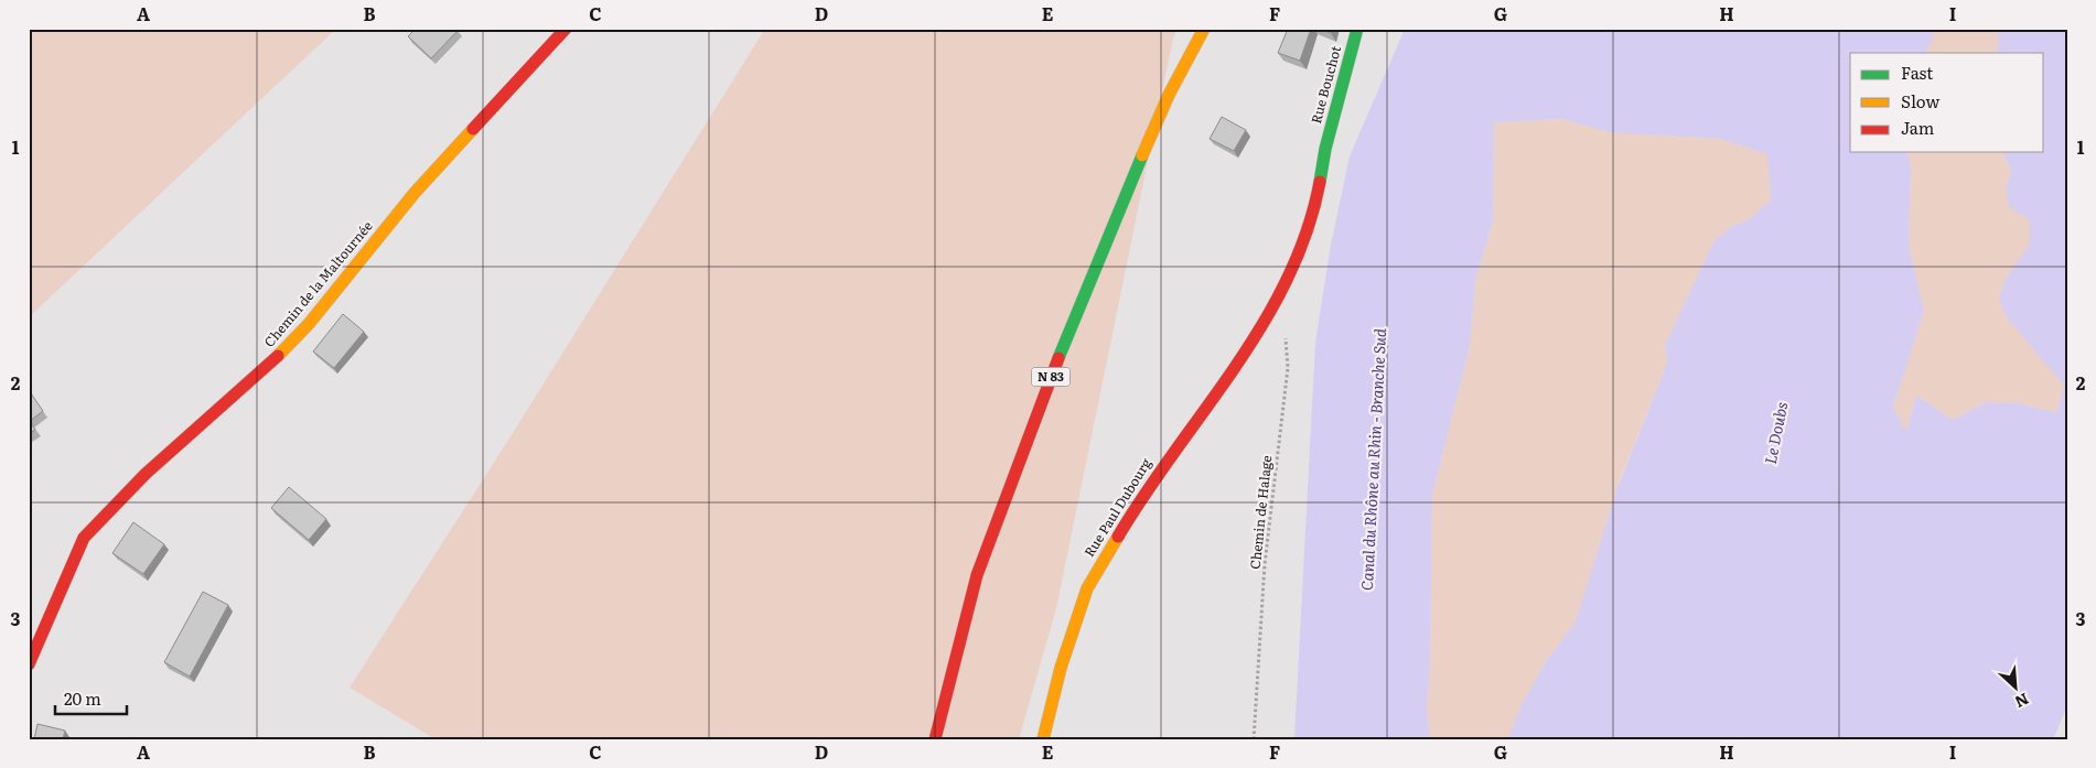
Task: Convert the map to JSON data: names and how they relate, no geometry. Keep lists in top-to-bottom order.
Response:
{
  "streets": {
    "street": [
      "Rue Bouchot",
      "Chemin de la Maltournée",
      "N 83",
      "Rue Paul Dubourg"
    ],
    "path": ["Chemin de Halage"]
  },
  "crossings": [
    ["Rue Bouchot", "Rue Paul Dubourg"]
  ],
  "water": ["Le Doubs", "Canal du Rhône au Rhin - Branche Sud"],
  "legend": ["Fast", "Slow", "Jam"],
  "scale_bar": "20 m",
  "north": "bottom right",
  "grid": {
    "columns": [
      "A",
      "B",
      "C",
      "D",
      "E",
      "F",
      "G",
      "H",
      "I"
    ],
    "rows": ["1", "2", "3"]
  }
}
